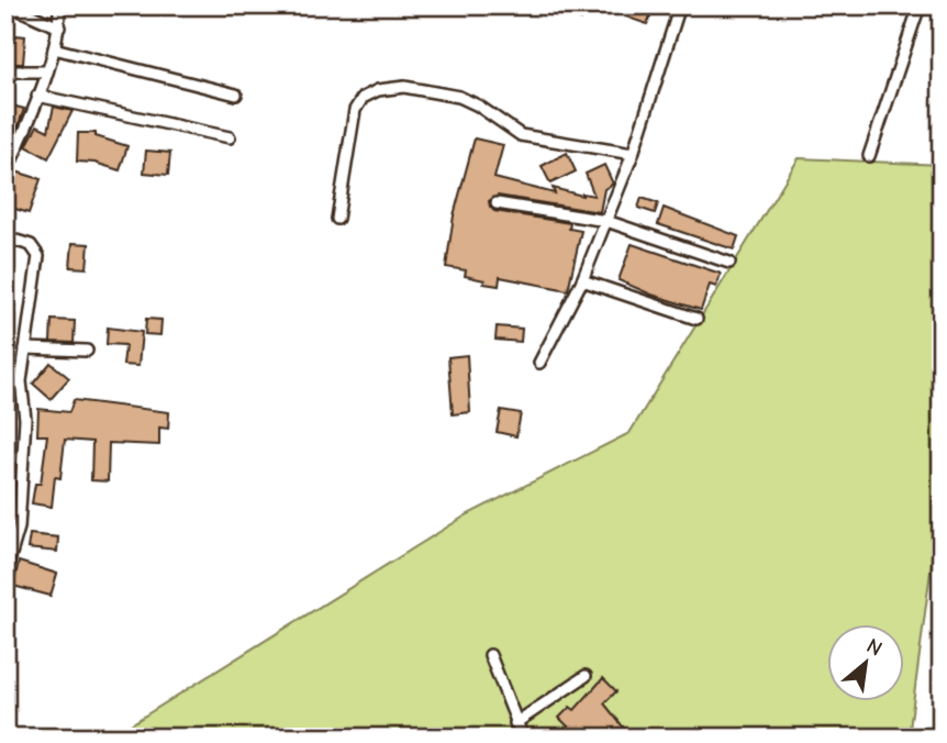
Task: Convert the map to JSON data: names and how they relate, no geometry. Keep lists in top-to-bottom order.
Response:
{
  "north": "top right"
}
